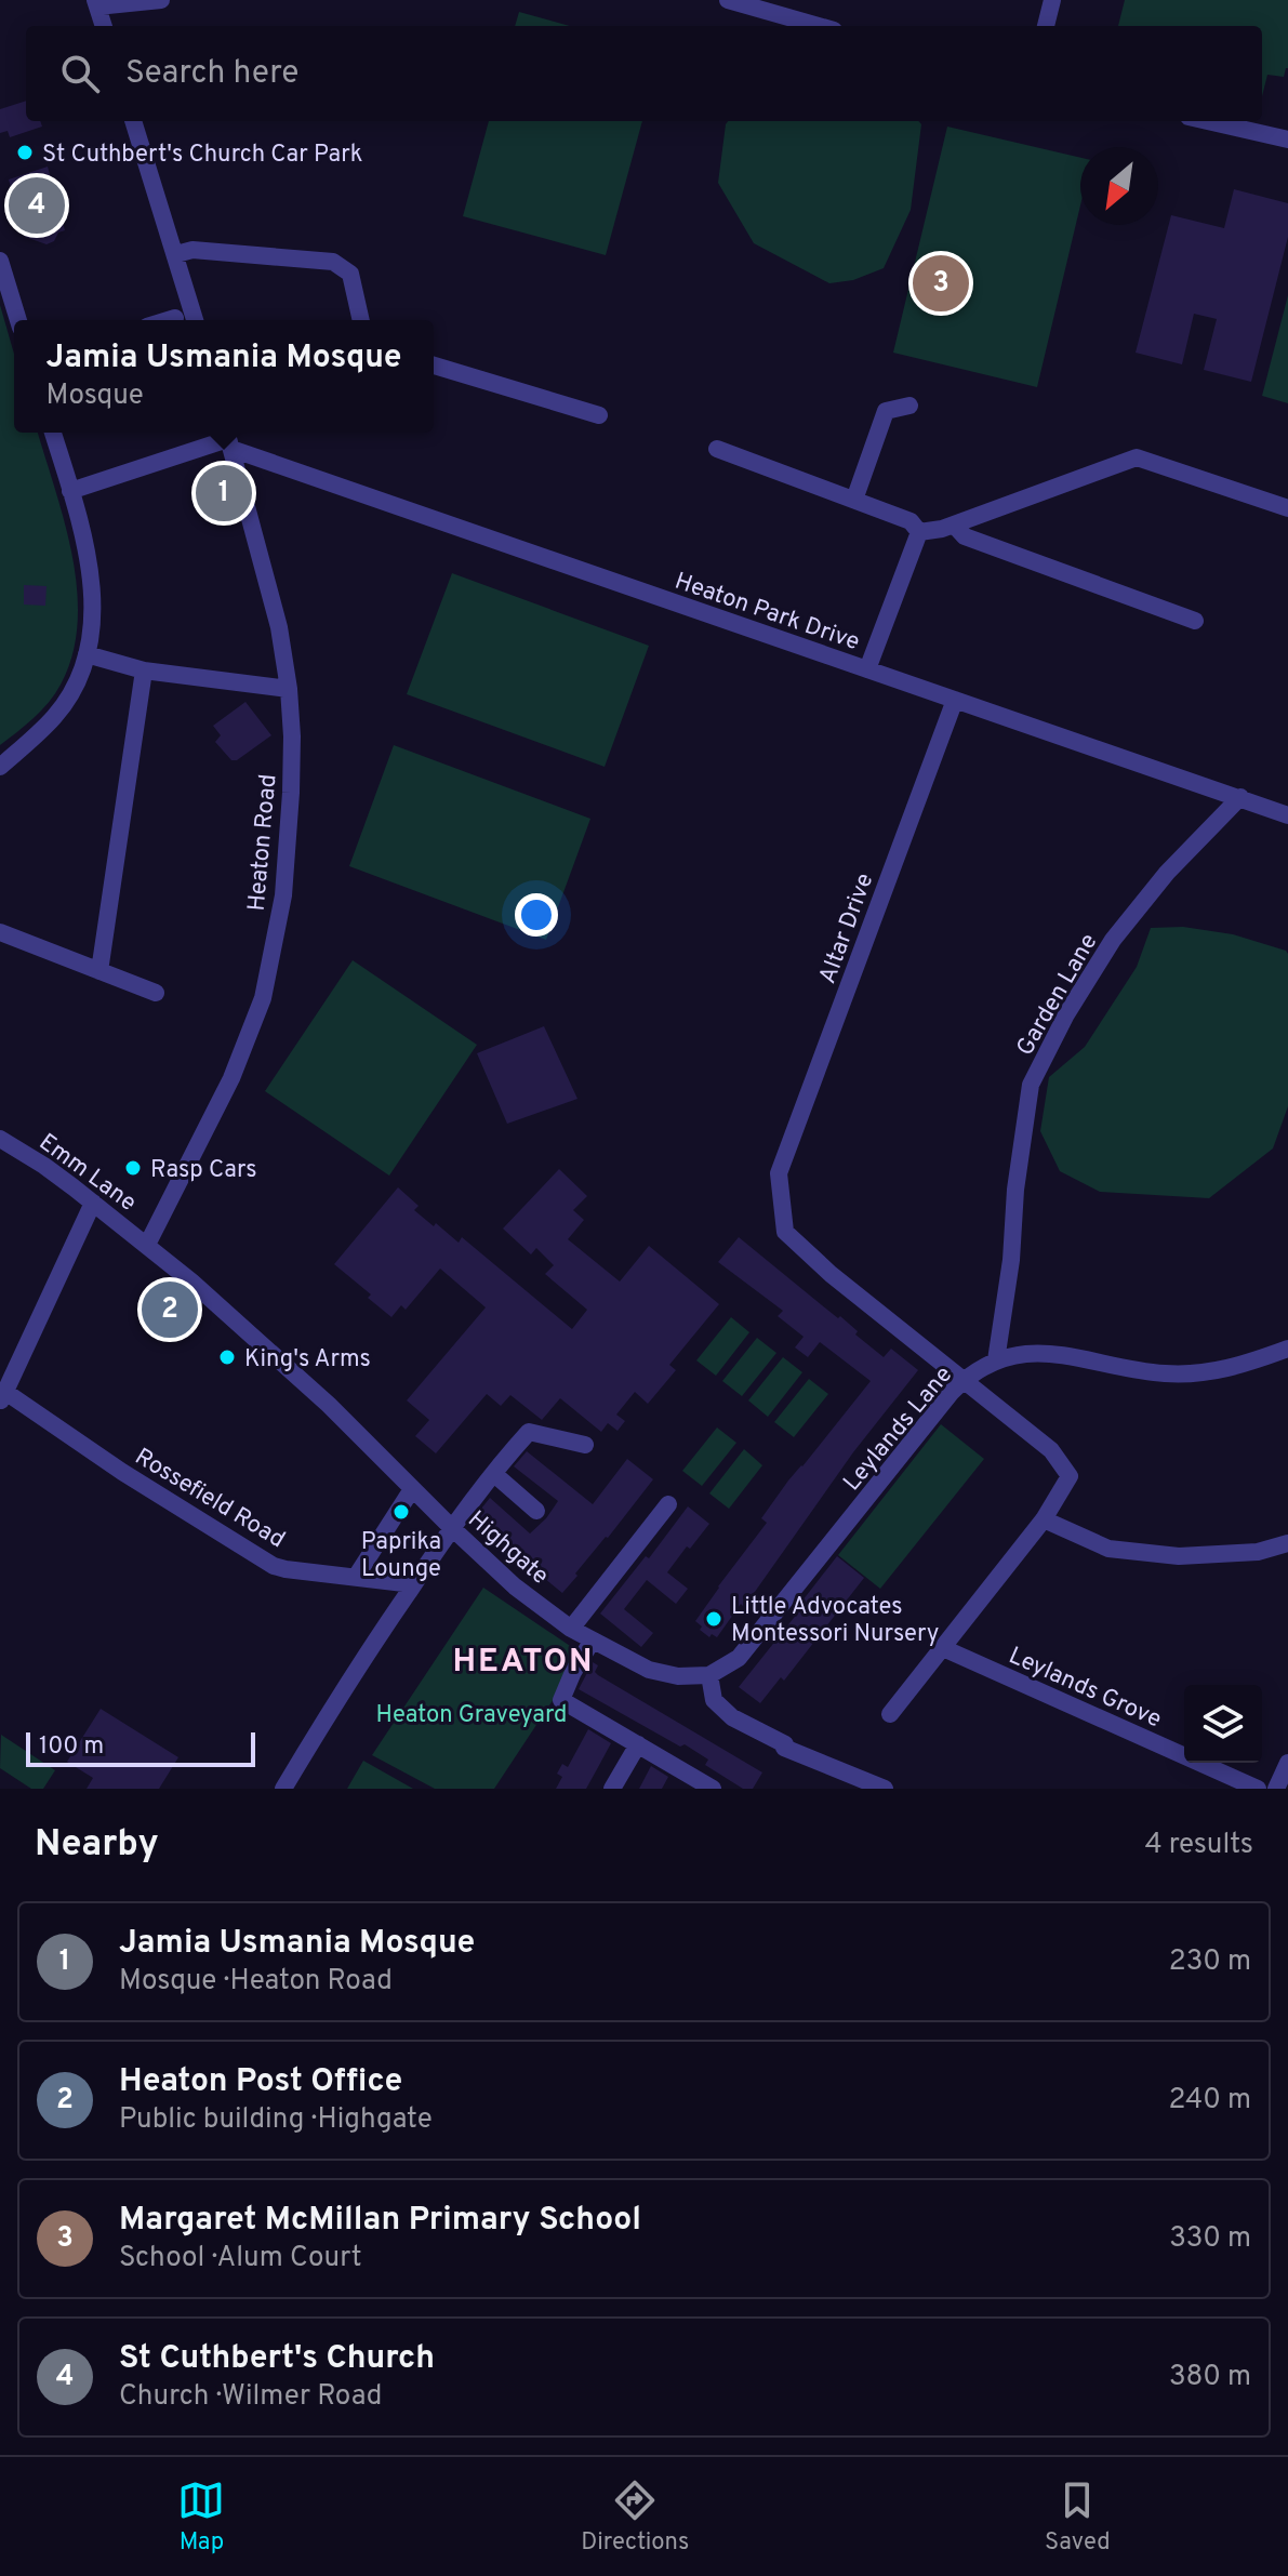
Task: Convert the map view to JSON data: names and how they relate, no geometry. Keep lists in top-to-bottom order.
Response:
{
  "streets": {
    "street": [
      "Heaton Park Drive",
      "Heaton Road",
      "Altar Drive",
      "Garden Lane",
      "Emm Lane",
      "Leylands Lane",
      "Rossefield Road",
      "Highgate",
      "Leylands Grove"
    ]
  },
  "crossings": [
    ["Heaton Park Drive", "Heaton Road"],
    ["Heaton Park Drive", "Altar Drive"],
    ["Heaton Park Drive", "Garden Lane"],
    ["Heaton Road", "Emm Lane"],
    ["Heaton Road", "Highgate"],
    ["Altar Drive", "Leylands Lane"],
    ["Garden Lane", "Leylands Lane"],
    ["Emm Lane", "Highgate"],
    ["Leylands Lane", "Highgate"]
  ],
  "districts": ["HEATON"],
  "parks": ["Heaton Graveyard"],
  "places": [
    "St Cuthbert's Church Car Park",
    "Rasp Cars",
    "King's Arms",
    "Paprika Lounge",
    "Little Advocates Montessori Nursery"
  ],
  "scale_bar": "100 m",
  "north": "bottom left",
  "page": {
    "search": "Search here",
    "pins": [
      "4",
      "3",
      "1",
      "2"
    ],
    "popup": ["Jamia Usmania Mosque", "Mosque"],
    "scale": "100 m",
    "heading": ["Nearby", "4 results"],
    "list": [
      {
        "mark": "1",
        "name": "Jamia Usmania Mosque",
        "note": "Mosque · Heaton Road",
        "value": "230 m"
      },
      {
        "mark": "2",
        "name": "Heaton Post Office",
        "note": "Public building · Highgate",
        "value": "240 m"
      },
      {
        "mark": "3",
        "name": "Margaret McMillan Primary School",
        "note": "School · Alum Court",
        "value": "330 m"
      },
      {
        "mark": "4",
        "name": "St Cuthbert's Church",
        "note": "Church · Wilmer Road",
        "value": "380 m"
      }
    ],
    "nav": ["Map", "Directions", "Saved"]
  }
}
